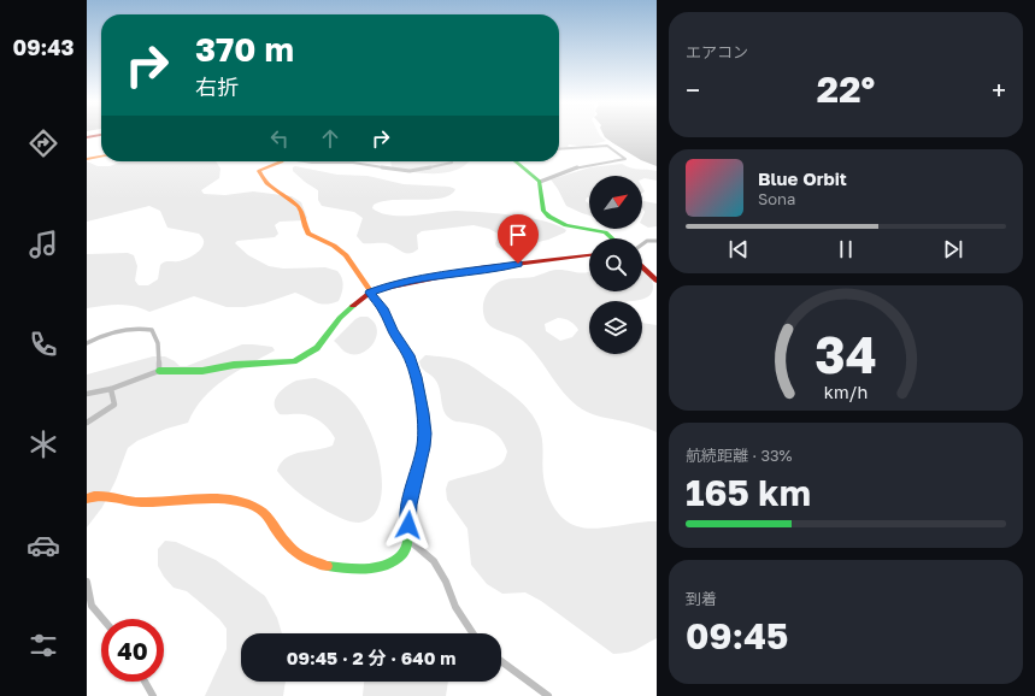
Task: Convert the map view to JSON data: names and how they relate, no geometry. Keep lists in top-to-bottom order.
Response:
{
  "north": "top right",
  "page": {
    "tabs": "09:43",
    "tile": [
      "エアコン",
      ["航続距離 · 33%", "165 km"],
      ["到着", "09:45"]
    ],
    "turn": ["370 m", "右折"],
    "heat": ["−", "22°", "+"],
    "song": ["Blue Orbit", "Sona"],
    "limit": "40",
    "trip": "09:45 · 2 分 · 640 m",
    "gauge": ["34", "km/h"]
  }
}
